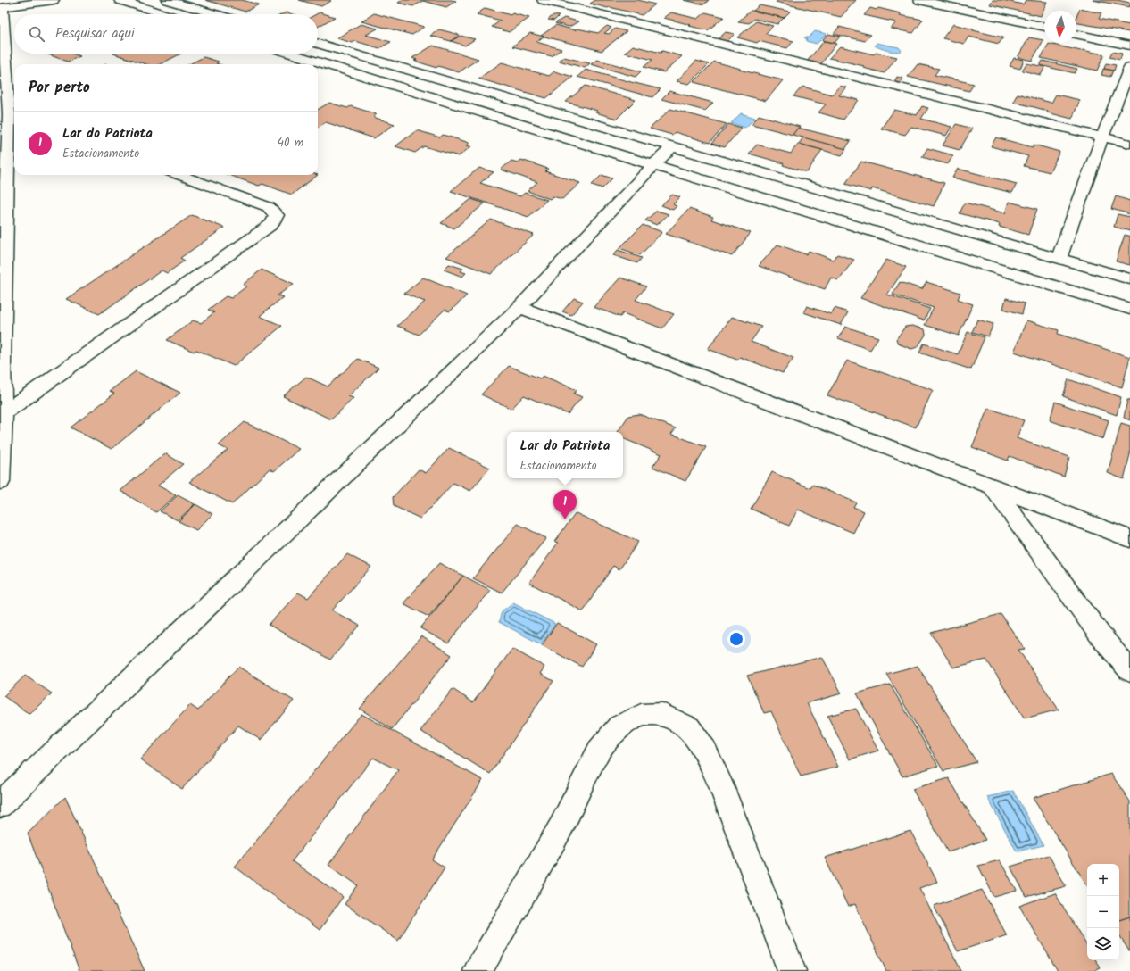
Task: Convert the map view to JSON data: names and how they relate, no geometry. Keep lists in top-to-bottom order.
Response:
{
  "north": "bottom",
  "page": {
    "search": "Pesquisar aqui",
    "heading": "Por perto",
    "list": [
      {
        "mark": "1",
        "name": "Lar do Patriota",
        "note": "Estacionamento",
        "value": "40 m"
      }
    ],
    "popup": ["Lar do Patriota", "Estacionamento"],
    "pins": "1",
    "map_buttons": ["+", "−"]
  }
}
